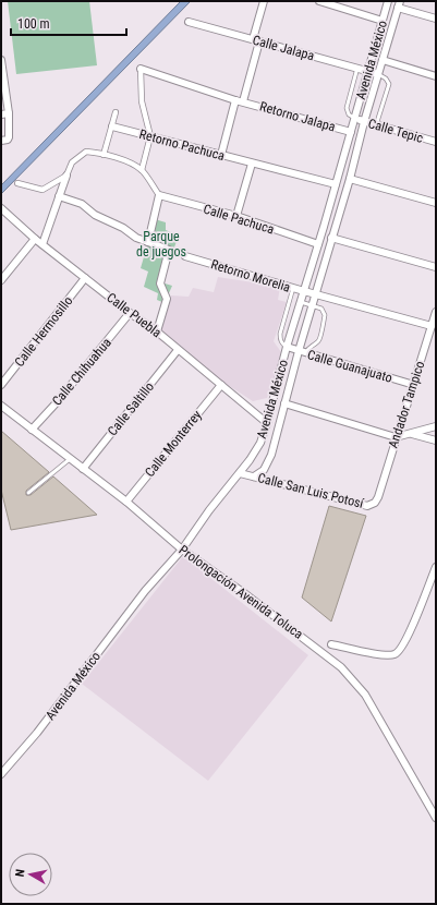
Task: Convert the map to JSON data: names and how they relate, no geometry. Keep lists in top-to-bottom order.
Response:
{
  "streets": {
    "street": [
      "Calle Jalapa",
      "Avenida México",
      "Retorno Jalapa",
      "Calle Tepic",
      "Retorno Pachuca",
      "Calle Pachuca",
      "Retorno Morelia",
      "Calle Puebla",
      "Calle Hermosillo",
      "Calle Guanajuato",
      "Calle Chihuahua",
      "Andador Tampico",
      "Calle Saltillo",
      "Calle Monterrey",
      "Calle San Luis Potosí",
      "Prolongación Avenida Toluca"
    ]
  },
  "crossings": [
    ["Calle Jalapa", "Avenida México"],
    ["Calle Jalapa", "Retorno Jalapa"],
    ["Avenida México", "Retorno Jalapa"],
    ["Avenida México", "Calle Tepic"],
    ["Avenida México", "Retorno Pachuca"],
    ["Avenida México", "Calle Pachuca"],
    ["Avenida México", "Retorno Morelia"],
    ["Avenida México", "Calle Puebla"],
    ["Avenida México", "Calle Guanajuato"],
    ["Avenida México", "Calle San Luis Potosí"],
    ["Avenida México", "Prolongación Avenida Toluca"],
    ["Calle Puebla", "Calle Hermosillo"],
    ["Calle Puebla", "Calle Chihuahua"],
    ["Calle Puebla", "Calle Saltillo"],
    ["Calle Puebla", "Calle Monterrey"],
    ["Calle Guanajuato", "Andador Tampico"],
    ["Calle Chihuahua", "Prolongación Avenida Toluca"],
    ["Andador Tampico", "Calle San Luis Potosí"],
    ["Calle Saltillo", "Prolongación Avenida Toluca"],
    ["Calle Monterrey", "Prolongación Avenida Toluca"]
  ],
  "parks": ["Parque de juegos"],
  "scale_bar": "100 m",
  "north": "left"
}
